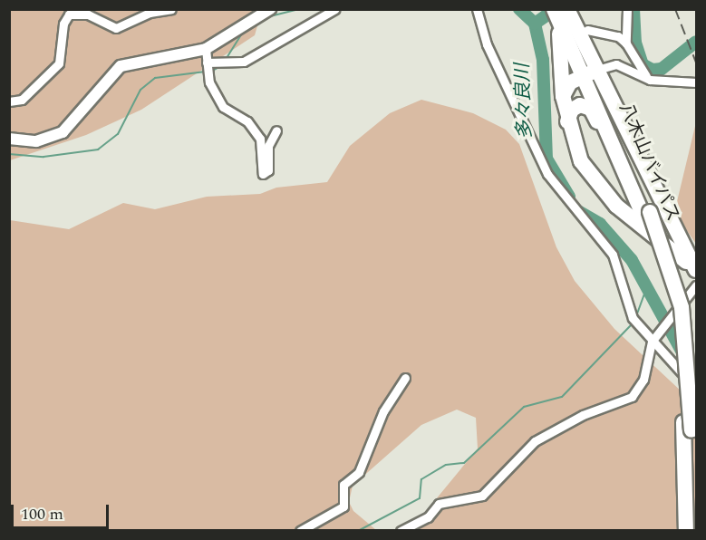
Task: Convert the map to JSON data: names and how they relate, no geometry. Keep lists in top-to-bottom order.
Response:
{
  "streets": {
    "highway": ["八木山バイパス"]
  },
  "water": ["多々良川"],
  "scale_bar": "100 m"
}
